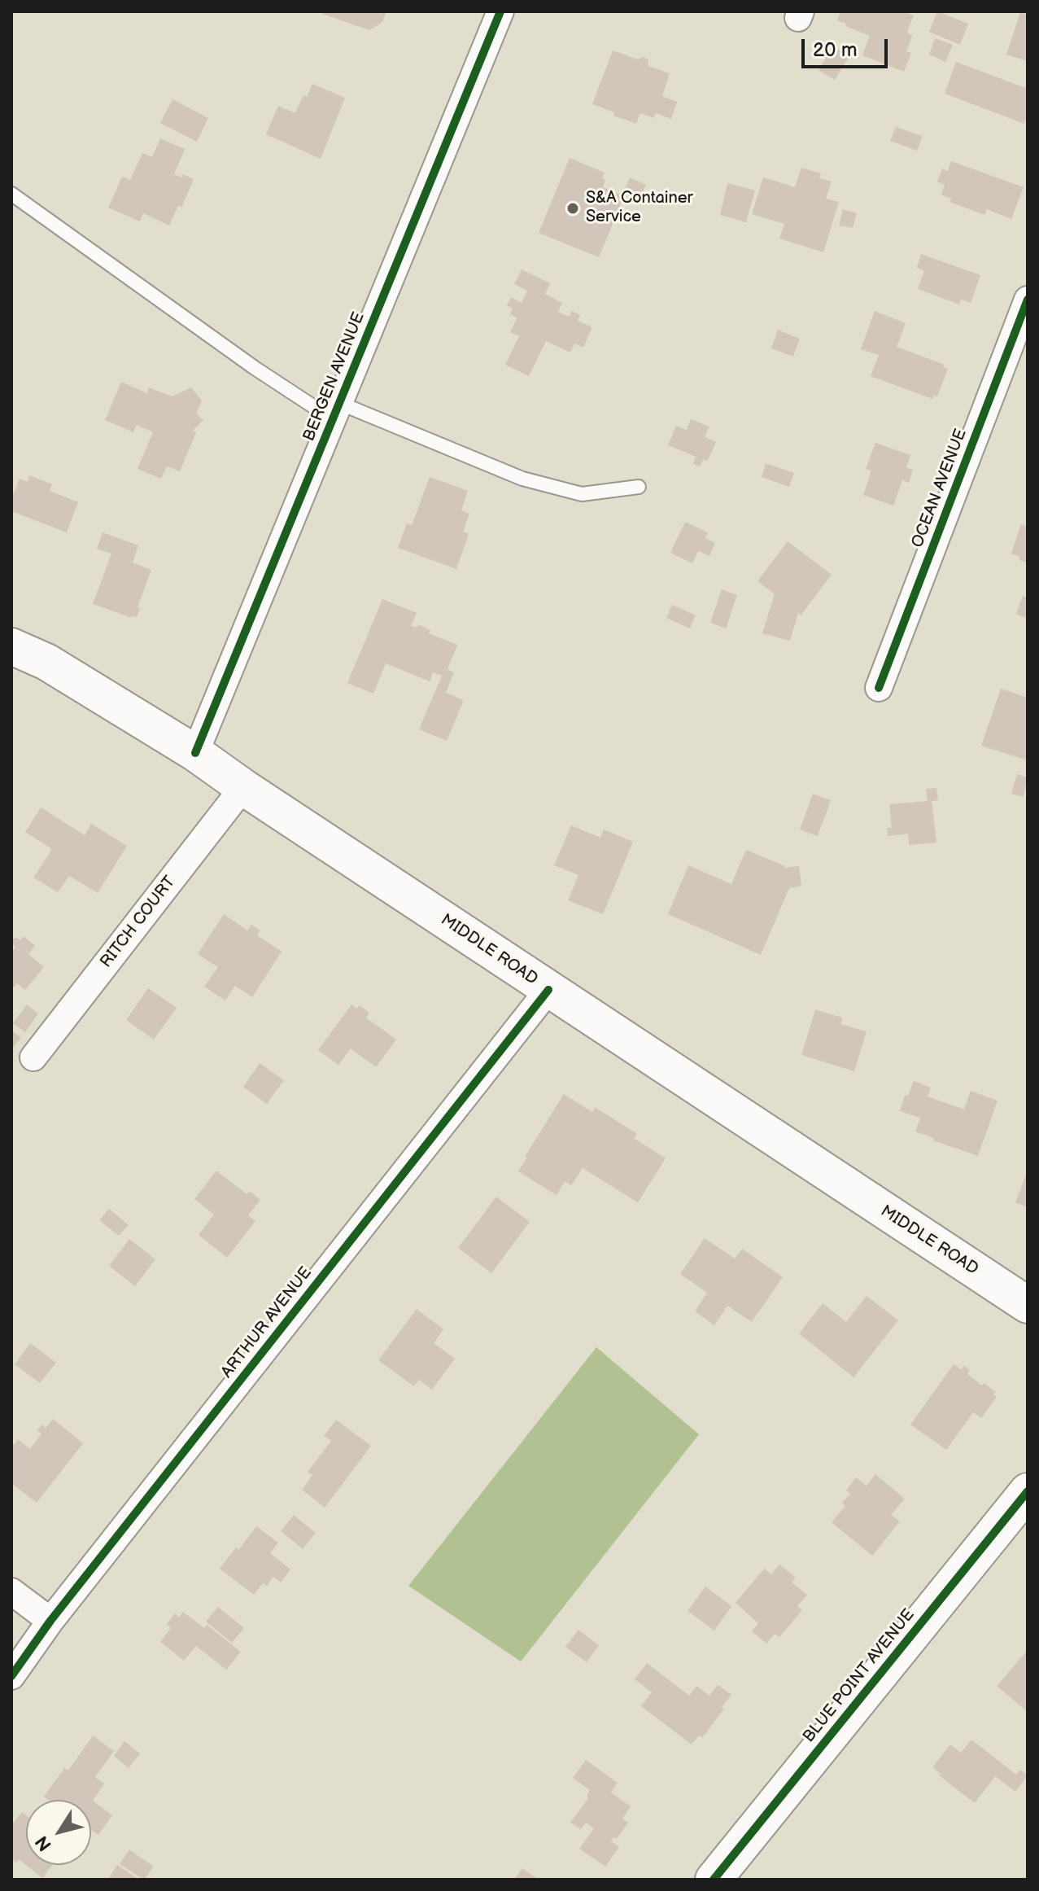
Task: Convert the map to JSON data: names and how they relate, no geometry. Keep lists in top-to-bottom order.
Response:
{
  "streets": {
    "main road": ["MIDDLE ROAD", "BLUE POINT AVENUE"],
    "street": [
      "BERGEN AVENUE",
      "OCEAN AVENUE",
      "RITCH COURT",
      "ARTHUR AVENUE"
    ]
  },
  "crossings": [
    ["BERGEN AVENUE", "MIDDLE ROAD"],
    ["RITCH COURT", "MIDDLE ROAD"],
    ["MIDDLE ROAD", "ARTHUR AVENUE"]
  ],
  "places": ["S&A Container Service"],
  "scale_bar": "20 m",
  "north": "bottom left"
}
